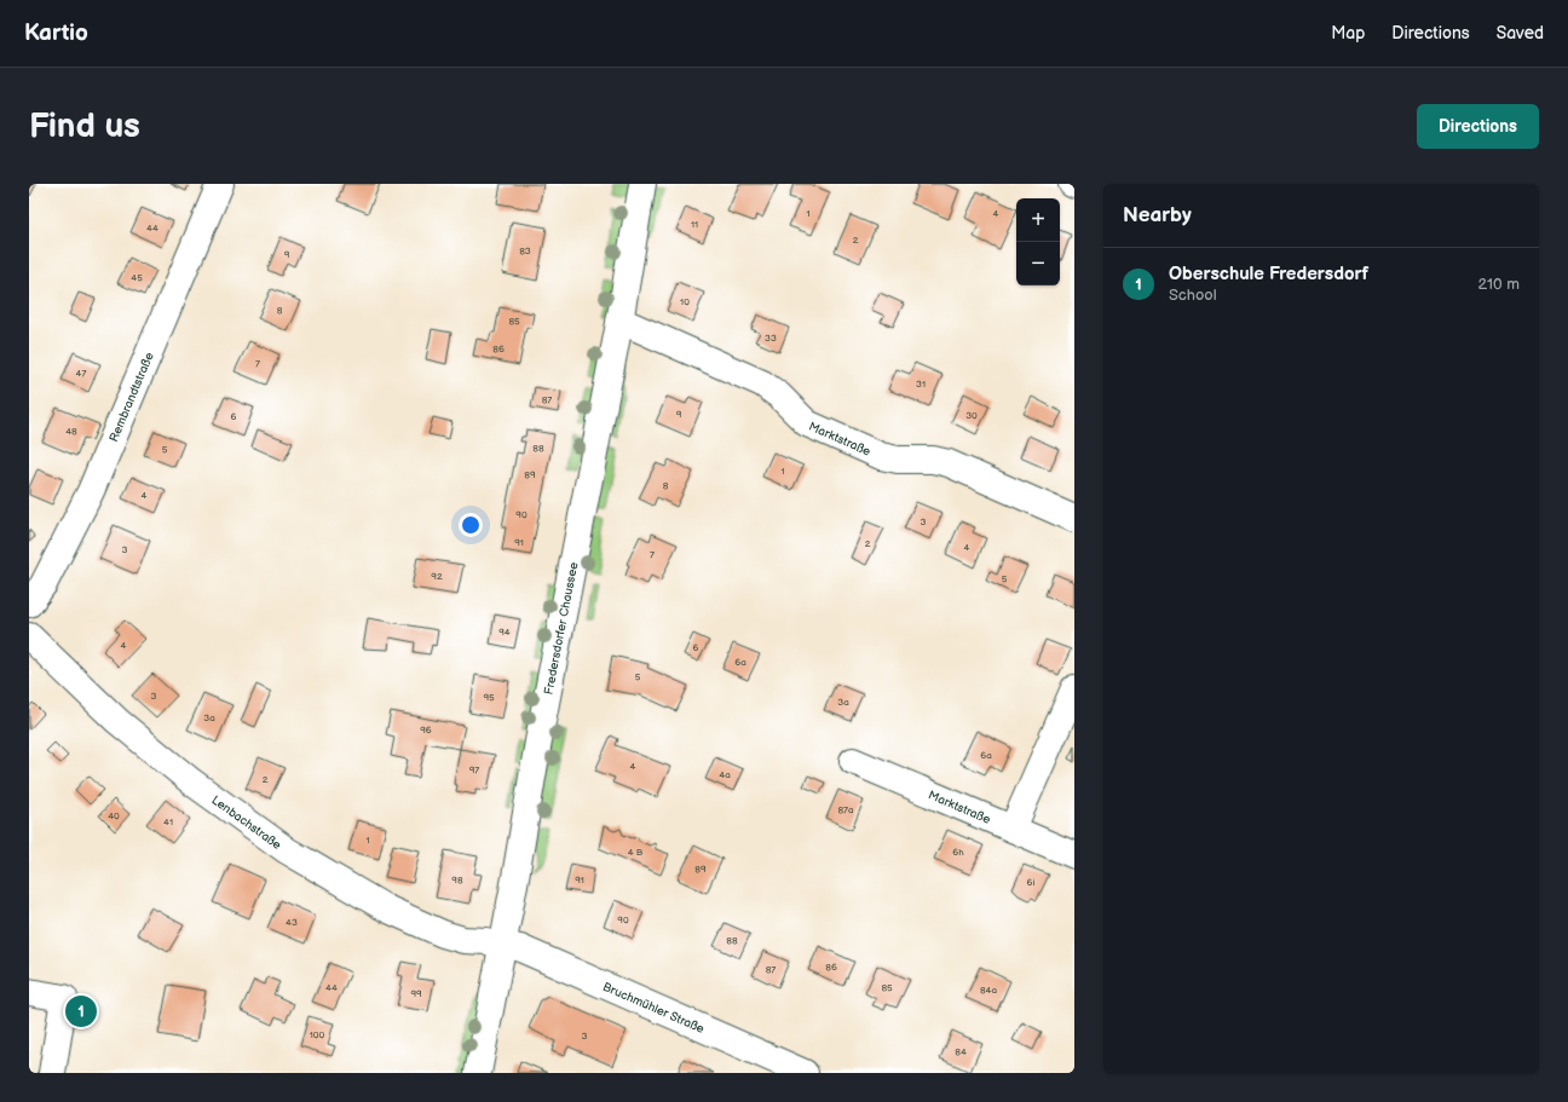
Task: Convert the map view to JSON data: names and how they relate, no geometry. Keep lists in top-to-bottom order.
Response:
{
  "streets": {
    "street": [
      "Rembrandtstraße",
      "Marktstraße",
      "Fredersdorfer Chaussee",
      "Lenbachstraße",
      "Bruchmühler Straße"
    ]
  },
  "crossings": [
    ["Marktstraße", "Fredersdorfer Chaussee"],
    ["Fredersdorfer Chaussee", "Lenbachstraße"],
    ["Fredersdorfer Chaussee", "Bruchmühler Straße"],
    ["Lenbachstraße", "Bruchmühler Straße"]
  ],
  "house_numbers": [
    "1",
    "4",
    "11",
    "44",
    "2",
    "83",
    "9",
    "45",
    "10",
    "8",
    "85",
    "33",
    "86",
    "7",
    "47",
    "31",
    "87",
    "9",
    "30",
    "6",
    "48",
    "88",
    "5",
    "1",
    "89",
    "8",
    "4",
    "90",
    "3",
    "91",
    "2",
    "4",
    "3",
    "7",
    "92",
    "5",
    "94",
    "4",
    "6",
    "6a",
    "5",
    "3",
    "95",
    "3a",
    "3a",
    "96",
    "6a",
    "4",
    "97",
    "4a",
    "2",
    "87a",
    "40",
    "41",
    "1",
    "4 B",
    "6h",
    "89",
    "98",
    "91",
    "6i",
    "90",
    "43",
    "88",
    "86",
    "87",
    "44",
    "85",
    "84a",
    "99",
    "100",
    "3",
    "84"
  ],
  "page": {
    "header": "Kartio",
    "nav": ["Map", "Directions", "Saved"],
    "buttons": "Directions",
    "title": "Find us",
    "heading": "Nearby",
    "map_buttons": ["+", "−"],
    "list": [
      {
        "mark": "1",
        "name": "Oberschule Fredersdorf",
        "note": "School",
        "value": "210 m"
      }
    ],
    "pins": "1"
  }
}
